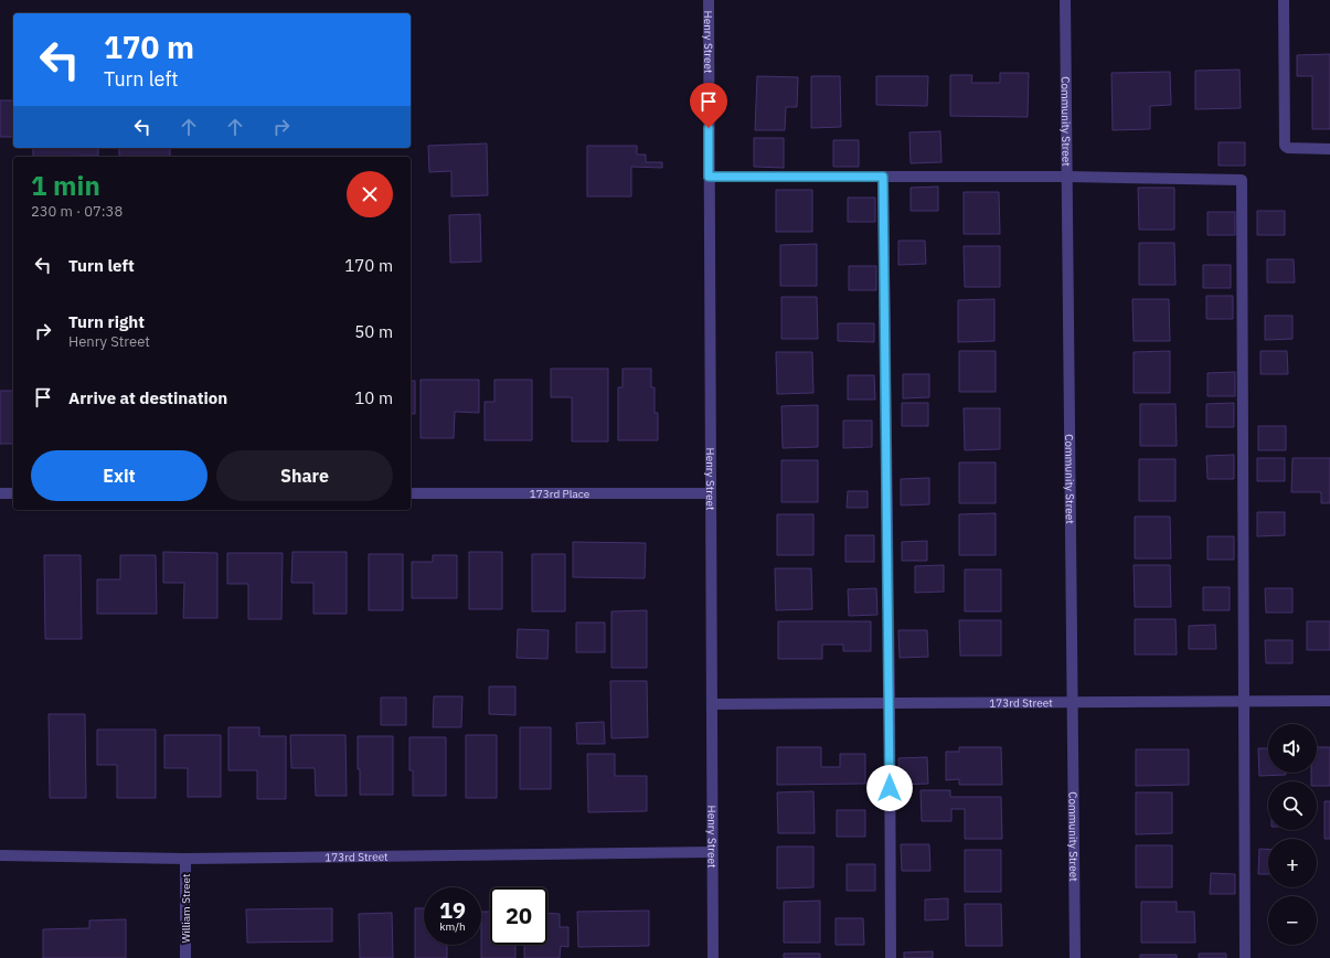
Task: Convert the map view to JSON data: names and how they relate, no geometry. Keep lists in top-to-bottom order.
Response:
{
  "streets": {
    "street": [
      "Henry Street",
      "Community Street",
      "173rd Place",
      "173rd Street",
      "William Street"
    ]
  },
  "crossings": [
    ["Henry Street", "173rd Place"],
    ["Henry Street", "173rd Street"],
    ["Community Street", "173rd Street"],
    ["173rd Street", "William Street"]
  ],
  "page": {
    "turn": ["170 m", "Turn left"],
    "heading": ["1 min", "230 m · 07:38"],
    "list": [
      {
        "name": "Turn left",
        "value": "170 m"
      },
      {
        "name": "Turn right",
        "note": "Henry Street",
        "value": "50 m"
      },
      {
        "name": "Arrive at destination",
        "value": "10 m"
      }
    ],
    "buttons": ["Exit", "Share"],
    "map_buttons": ["+", "−"],
    "speed": "19 km/h",
    "limit": "20"
  }
}
